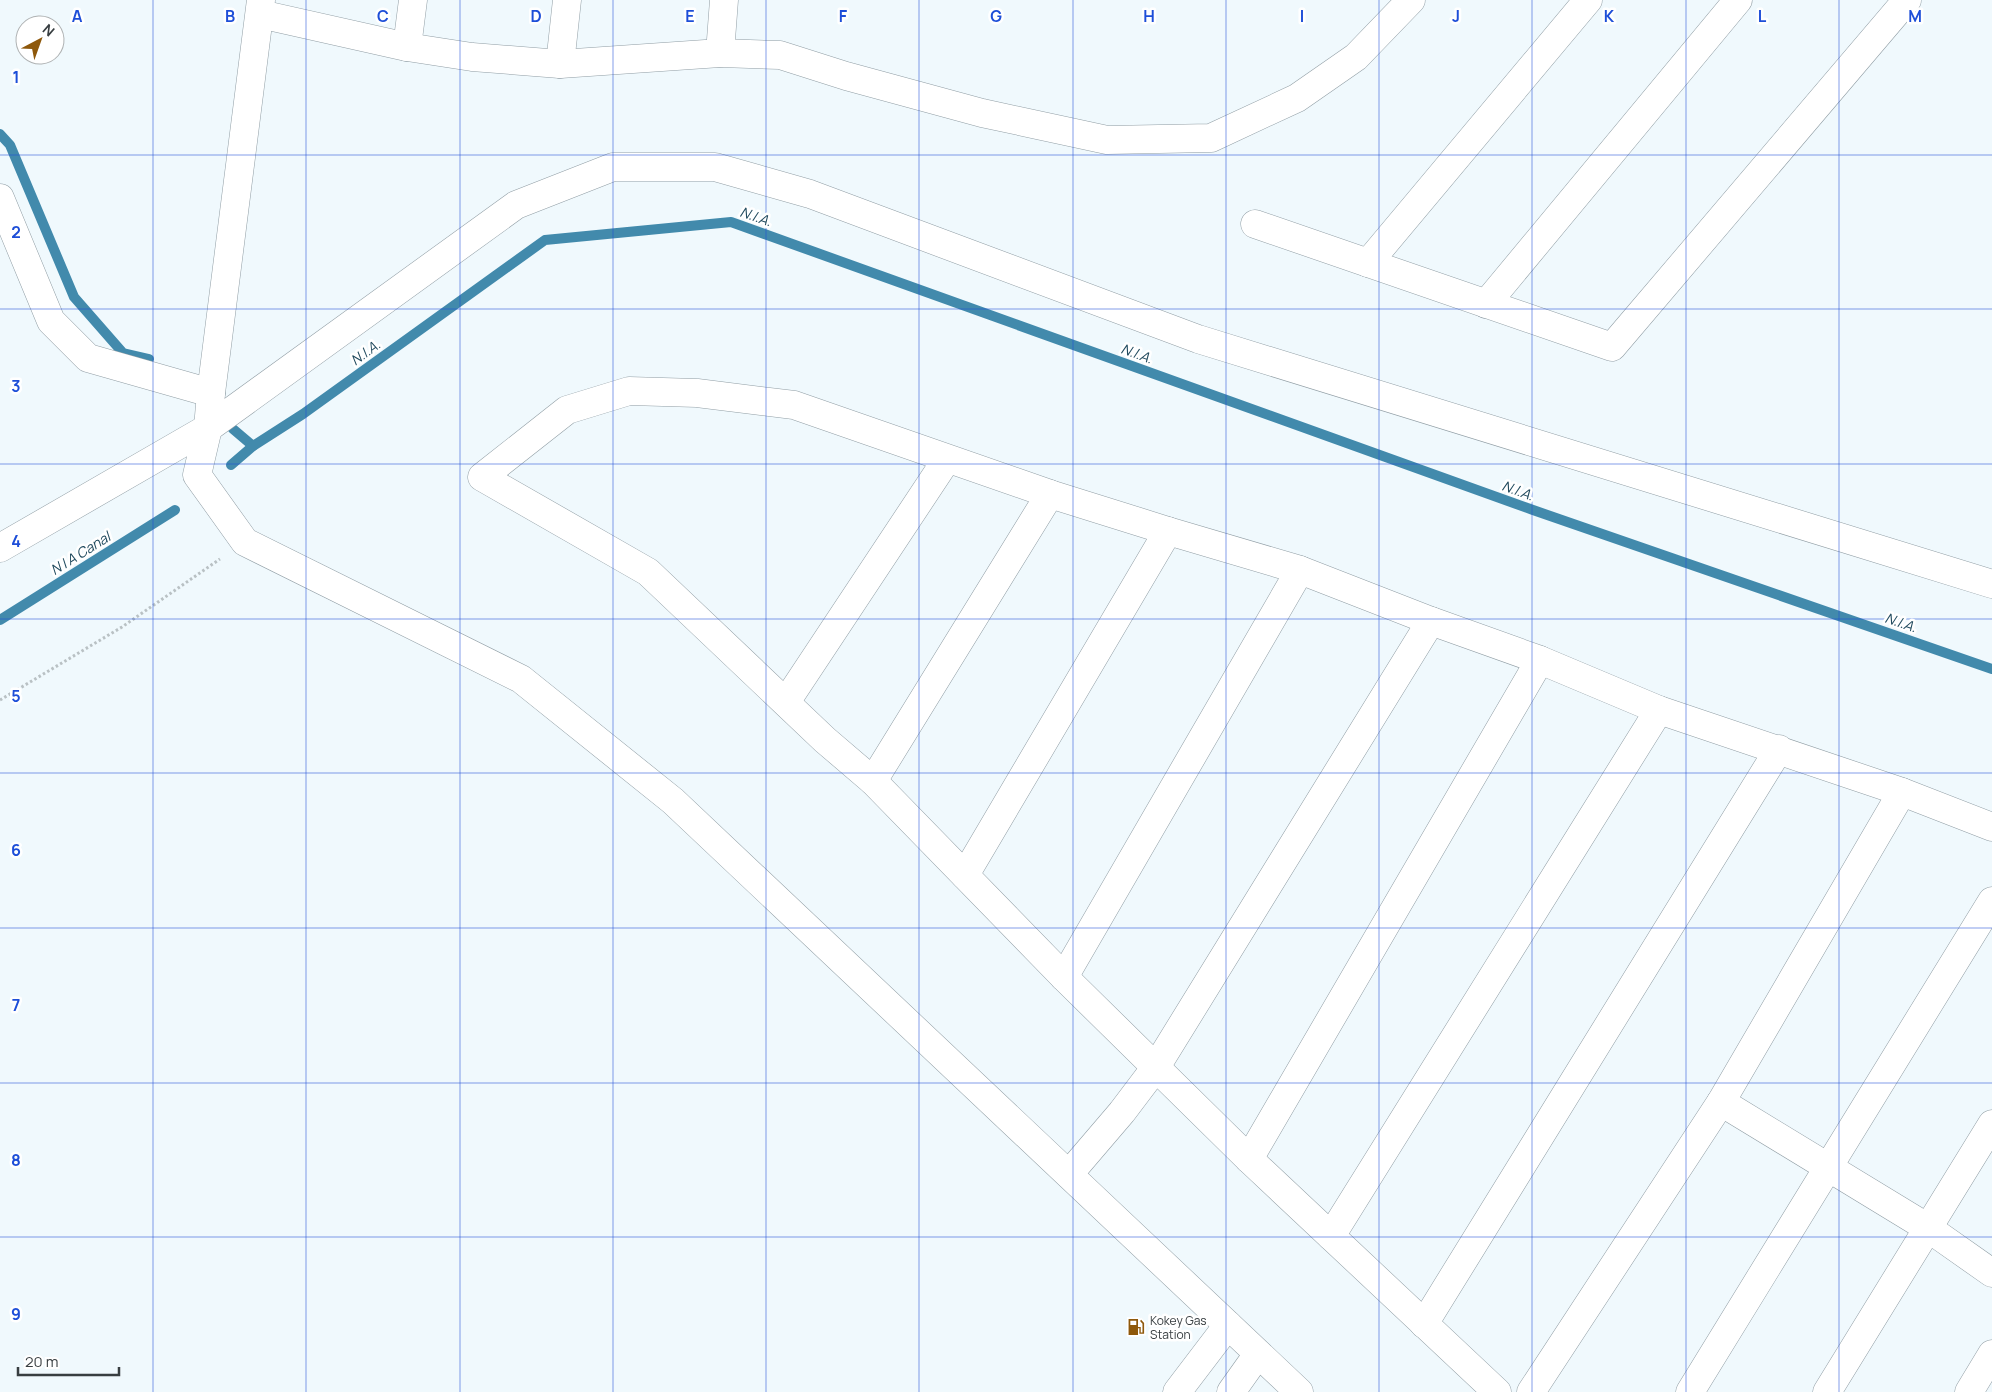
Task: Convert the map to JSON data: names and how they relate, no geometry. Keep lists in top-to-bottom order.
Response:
{
  "water": ["N.I.A.", "N I A Canal"],
  "places": {
    "fuel station": ["Kokey Gas Station"]
  },
  "scale_bar": "20 m",
  "north": "top right",
  "grid": {
    "columns": [
      "A",
      "B",
      "C",
      "D",
      "E",
      "F",
      "G",
      "H",
      "I",
      "J",
      "K",
      "L",
      "M"
    ],
    "rows": [
      "1",
      "2",
      "3",
      "4",
      "5",
      "6",
      "7",
      "8",
      "9"
    ]
  }
}
